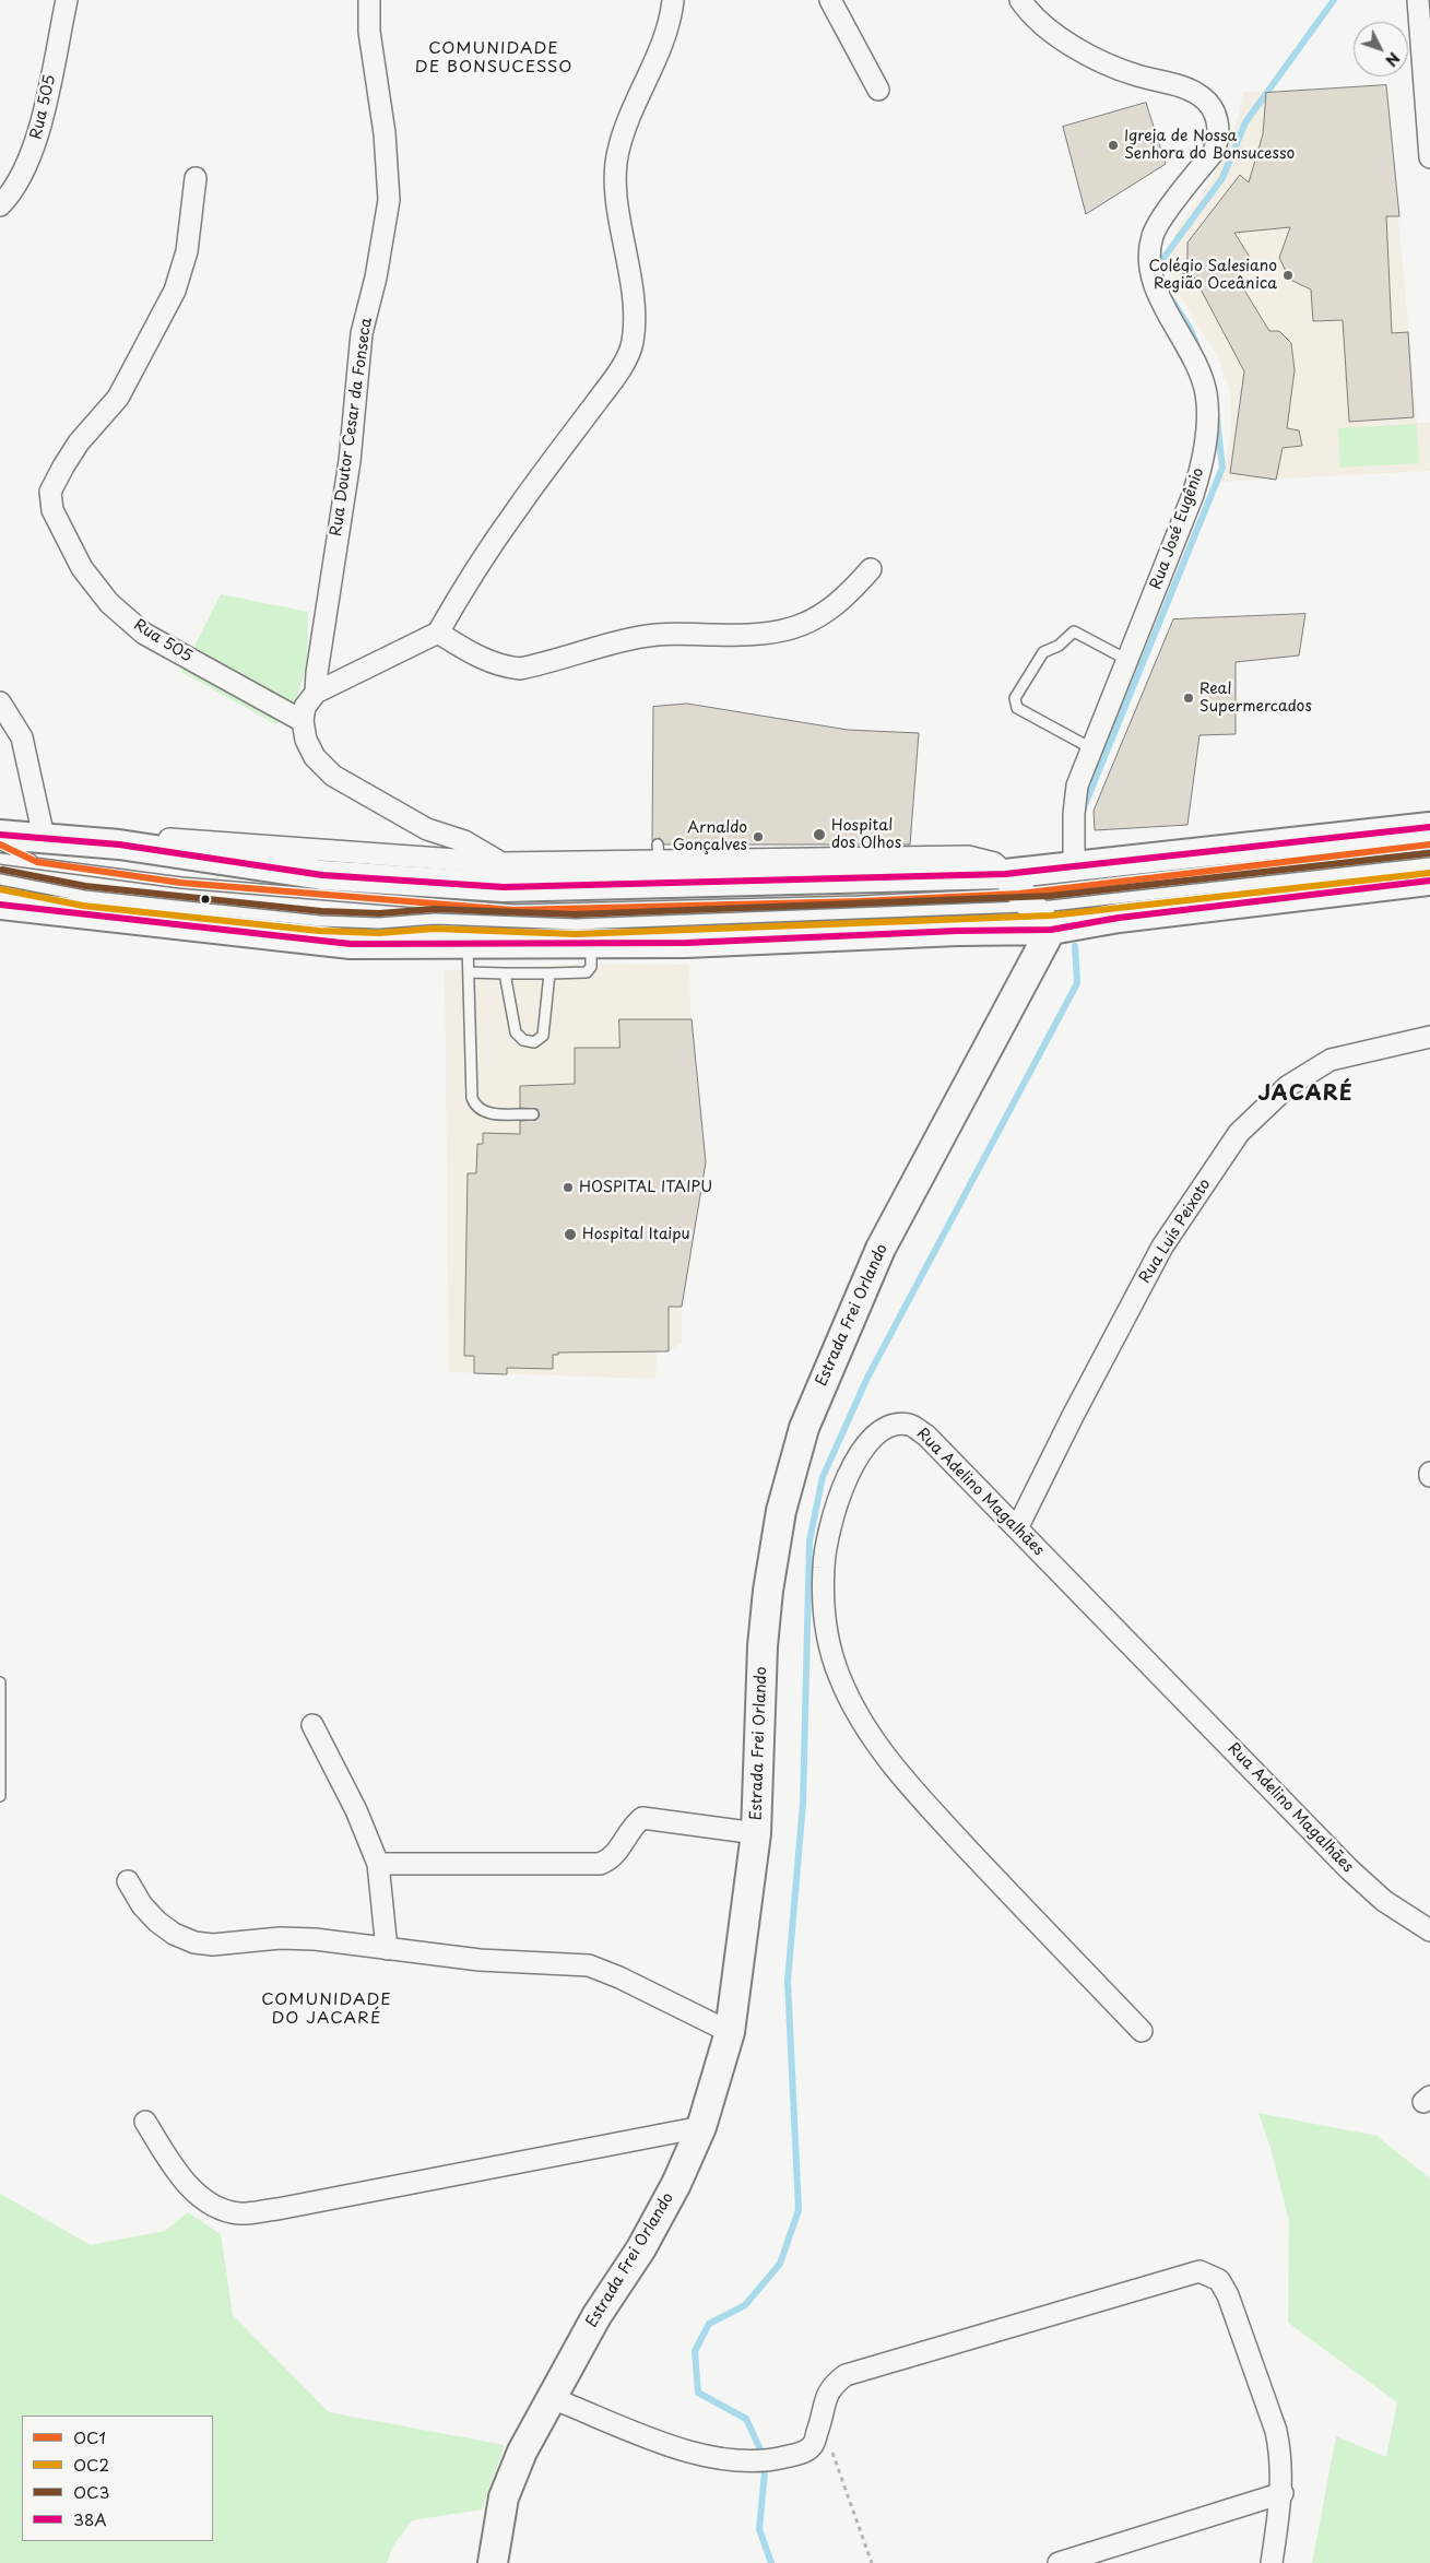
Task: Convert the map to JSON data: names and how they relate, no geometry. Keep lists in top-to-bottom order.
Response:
{
  "streets": {
    "main road": ["Estrada Frei Orlando"],
    "street": [
      "Rua 505",
      "Rua Doutor Cesar da Fonseca",
      "Rua José Eugênio",
      "Rua Luís Peixoto",
      "Rua Adelino Magalhães"
    ]
  },
  "crossings": [
    ["Rua Luís Peixoto", "Rua Adelino Magalhães"]
  ],
  "districts": ["COMUNIDADE DE BONSUCESSO", "JACARÉ", "COMUNIDADE DO JACARÉ"],
  "places": [
    "Igreja de Nossa Senhora do Bonsucesso",
    "Colégio Salesiano Região Oceânica",
    "Real Supermercados",
    "Hospital dos Olhos",
    "Arnaldo Gonçalves",
    "HOSPITAL ITAIPU",
    "Hospital Itaipu"
  ],
  "lines": [
    "transit line 38A",
    "transit line OC1",
    "transit line OC3",
    "transit line OC2"
  ],
  "legend": [
    "OC1",
    "OC2",
    "OC3",
    "38A"
  ],
  "north": "bottom right"
}
